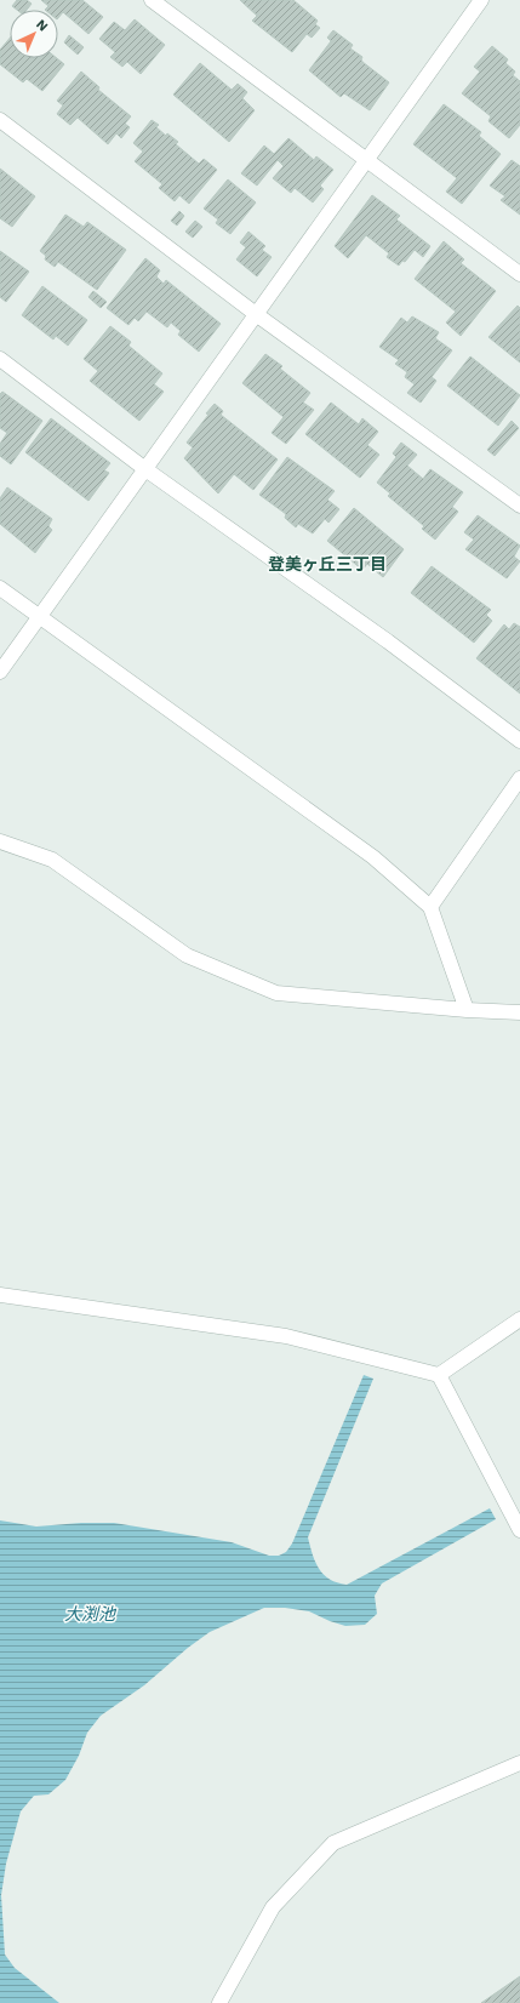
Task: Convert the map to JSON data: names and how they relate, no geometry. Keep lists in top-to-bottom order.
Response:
{
  "districts": ["登美ヶ丘三丁目"],
  "water": ["大渕池"],
  "north": "top right"
}
